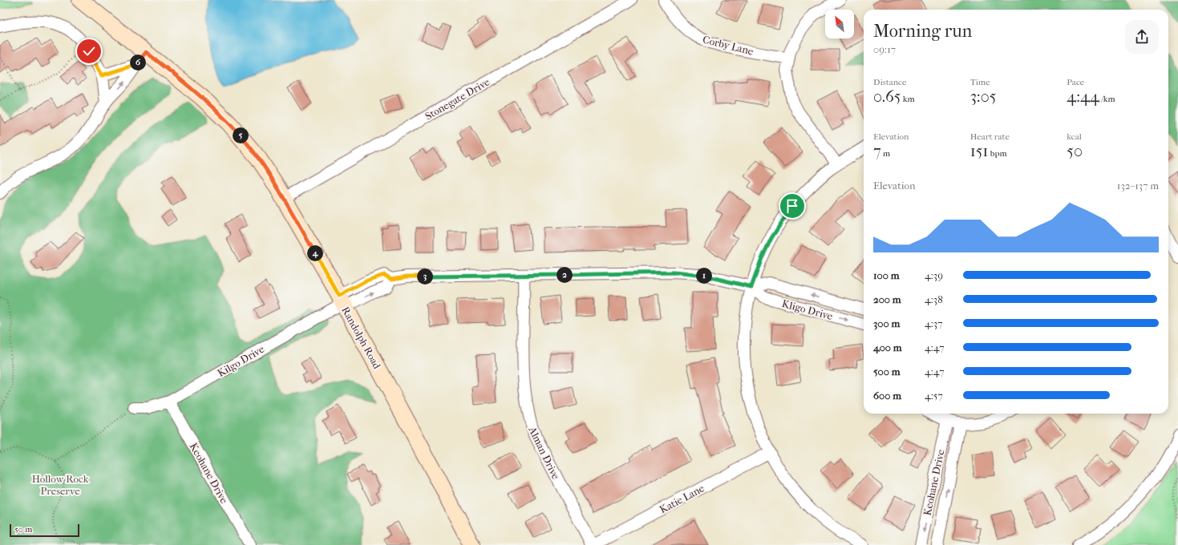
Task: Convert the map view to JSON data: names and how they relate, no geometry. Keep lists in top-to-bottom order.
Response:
{
  "streets": {
    "street": [
      "Corby Lane",
      "Stonegate Drive",
      "Kligo Drive",
      "Randolph Road",
      "Kilgo Drive",
      "Alman Drive",
      "Keohane Drive",
      "Katie Lane"
    ]
  },
  "crossings": [
    ["Stonegate Drive", "Randolph Road"],
    ["Kligo Drive", "Randolph Road"],
    ["Kligo Drive", "Kilgo Drive"],
    ["Kligo Drive", "Alman Drive"],
    ["Randolph Road", "Kilgo Drive"],
    ["Kilgo Drive", "Keohane Drive"],
    ["Alman Drive", "Katie Lane"]
  ],
  "parks": ["Hollow Rock Preserve"],
  "scale_bar": "50 m",
  "north": "top left",
  "page": {
    "heading": ["Morning run", "09:17"],
    "pins": [
      "6",
      "5",
      "4",
      "2",
      "1",
      "3"
    ],
    "stats": [
      ["Distance", "0.65 km"],
      ["Time", "3:05"],
      ["Pace", "4:44 /km"],
      ["Elevation", "7 m"],
      ["Heart rate", "151 bpm"],
      ["kcal", "50"]
    ],
    "chart": ["Elevation", "132–137 m"],
    "list": [
      {
        "name": "100 m",
        "note": "4:39"
      },
      {
        "name": "200 m",
        "note": "4:38"
      },
      {
        "name": "300 m",
        "note": "4:37"
      },
      {
        "name": "400 m",
        "note": "4:47"
      },
      {
        "name": "500 m",
        "note": "4:47"
      },
      {
        "name": "600 m",
        "note": "4:57"
      }
    ],
    "scale": "50 m"
  }
}
